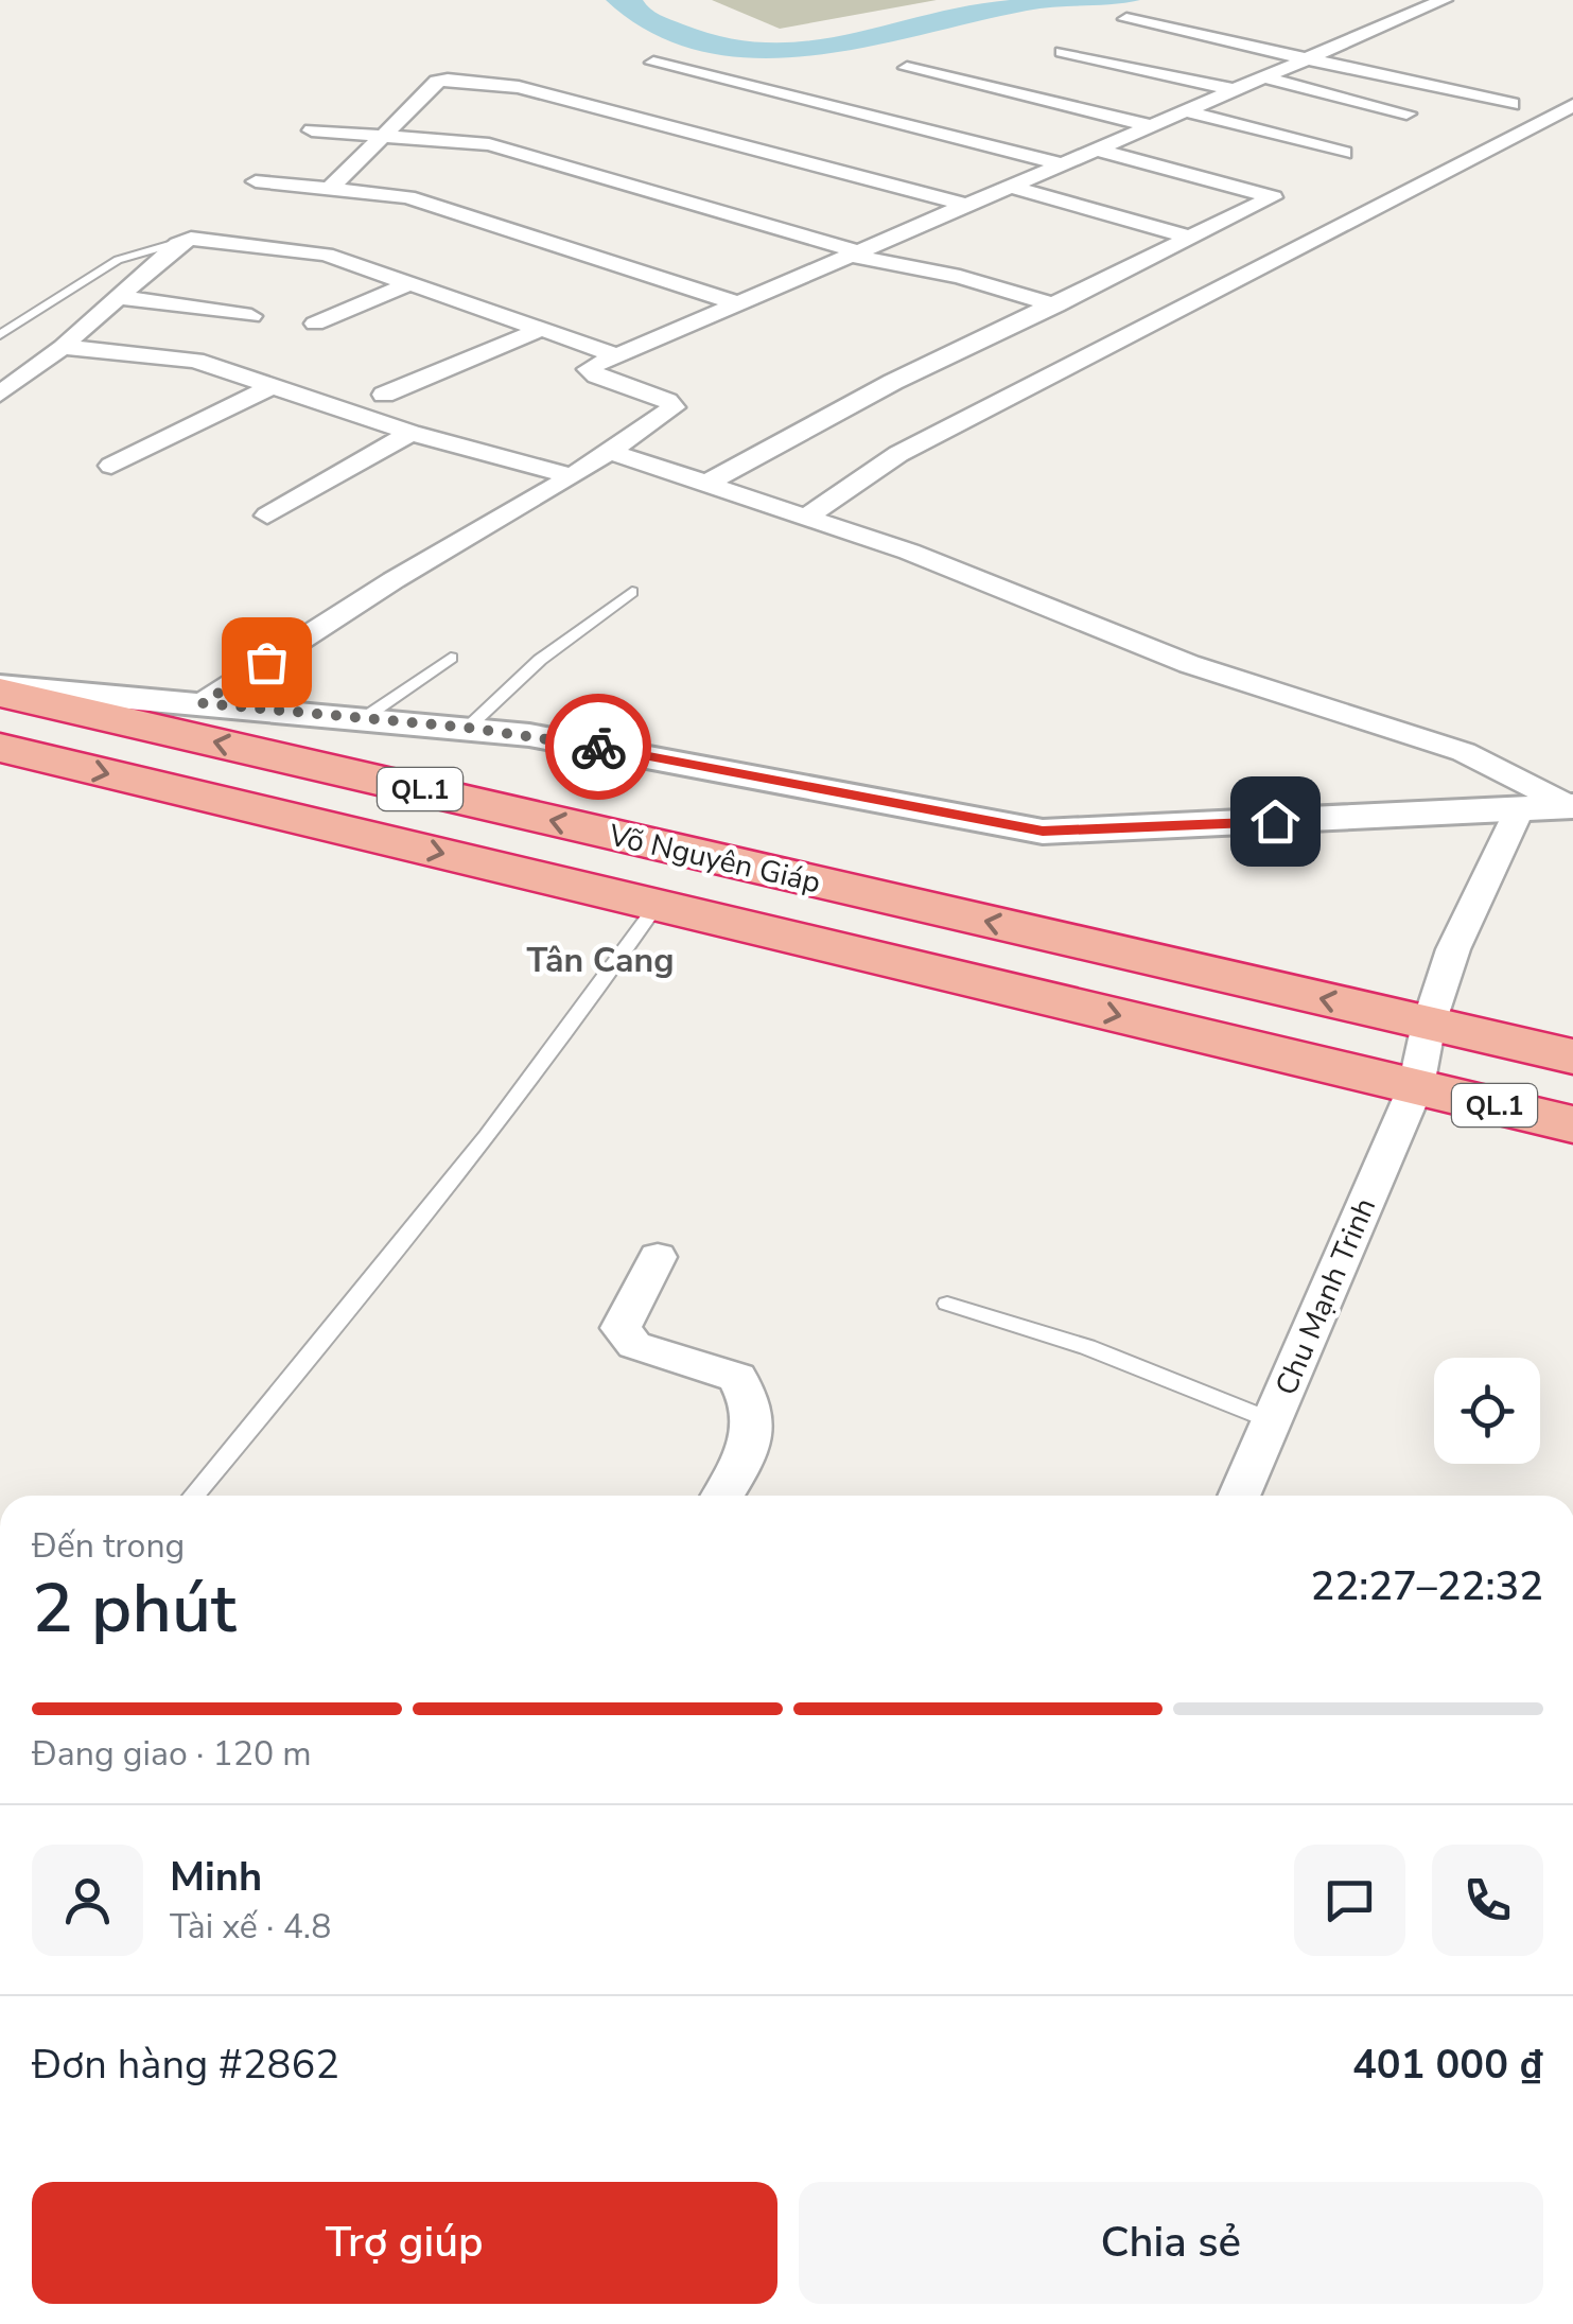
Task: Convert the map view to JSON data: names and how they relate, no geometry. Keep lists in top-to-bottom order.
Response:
{
  "streets": {
    "highway": ["QL.1", "Võ Nguyên Giáp"],
    "street": ["Chu Mạnh Trinh"]
  },
  "crossings": [
    ["QL.1", "Võ Nguyên Giáp"],
    ["QL.1", "Chu Mạnh Trinh"],
    ["Võ Nguyên Giáp", "Chu Mạnh Trinh"]
  ],
  "districts": ["Tân Cang"],
  "page": {
    "heading": ["2 phút", "Đến trong", "22:27–22:32"],
    "panel": [
      "Minh",
      "Tài xế · 4.8",
      "Đơn hàng #2862",
      "401 000 ₫"
    ],
    "bar": "Đang giao · 120 m",
    "buttons": ["Trợ giúp", "Chia sẻ"]
  }
}
